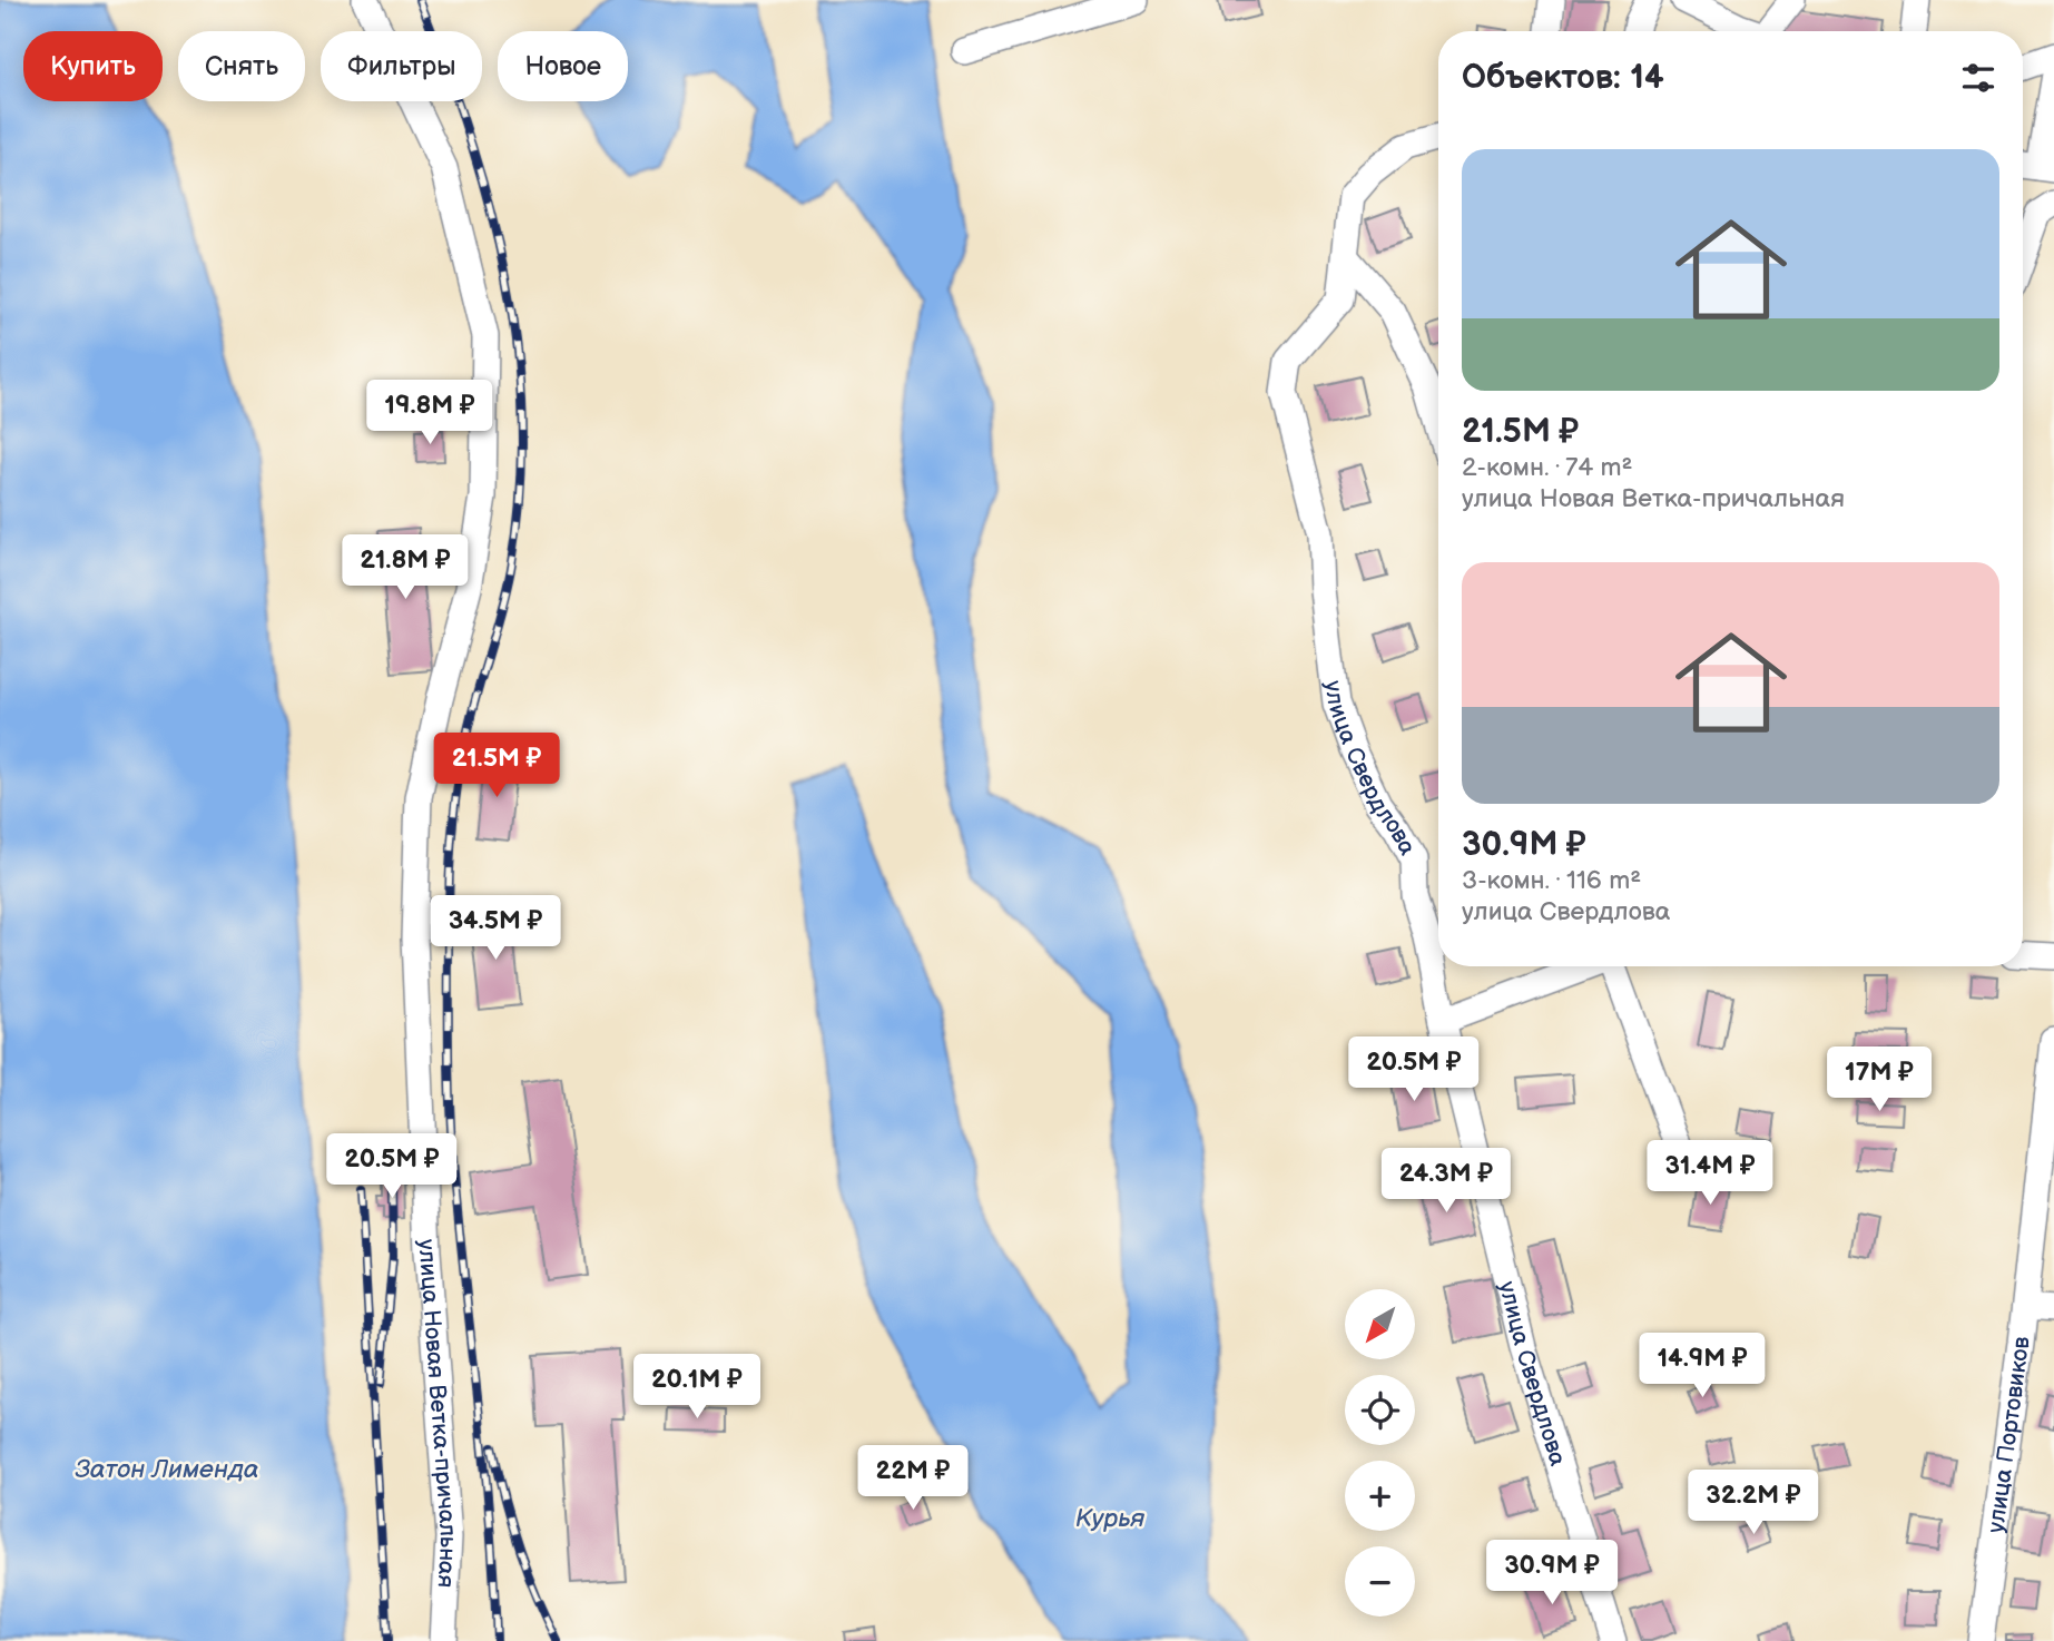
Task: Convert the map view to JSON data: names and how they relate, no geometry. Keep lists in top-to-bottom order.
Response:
{
  "streets": {
    "street": ["улица Свердлова", "улица Новая Ветка-причальная", "улица Портовиков"]
  },
  "water": ["Затон Лименда", "Курья"],
  "north": "bottom left",
  "page": {
    "chip": [
      "Купить",
      "Снять",
      "Фильтры",
      "Новое"
    ],
    "heading": "Объектов: 14",
    "list": [
      {
        "name": "21.5M ₽",
        "note": "2-комн. · 74 m² · улица Новая Ветка-причальная"
      },
      {
        "name": "30.9M ₽",
        "note": "3-комн. · 116 m² · улица Свердлова"
      }
    ],
    "price": [
      "19.8M ₽",
      "21.8M ₽",
      "21.5M ₽",
      "34.5M ₽",
      "20.5M ₽",
      "17M ₽",
      "20.5M ₽",
      "31.4M ₽",
      "24.3M ₽",
      "14.9M ₽",
      "20.1M ₽",
      "22M ₽",
      "32.2M ₽",
      "30.9M ₽"
    ],
    "map_buttons": ["+", "−"]
  }
}
